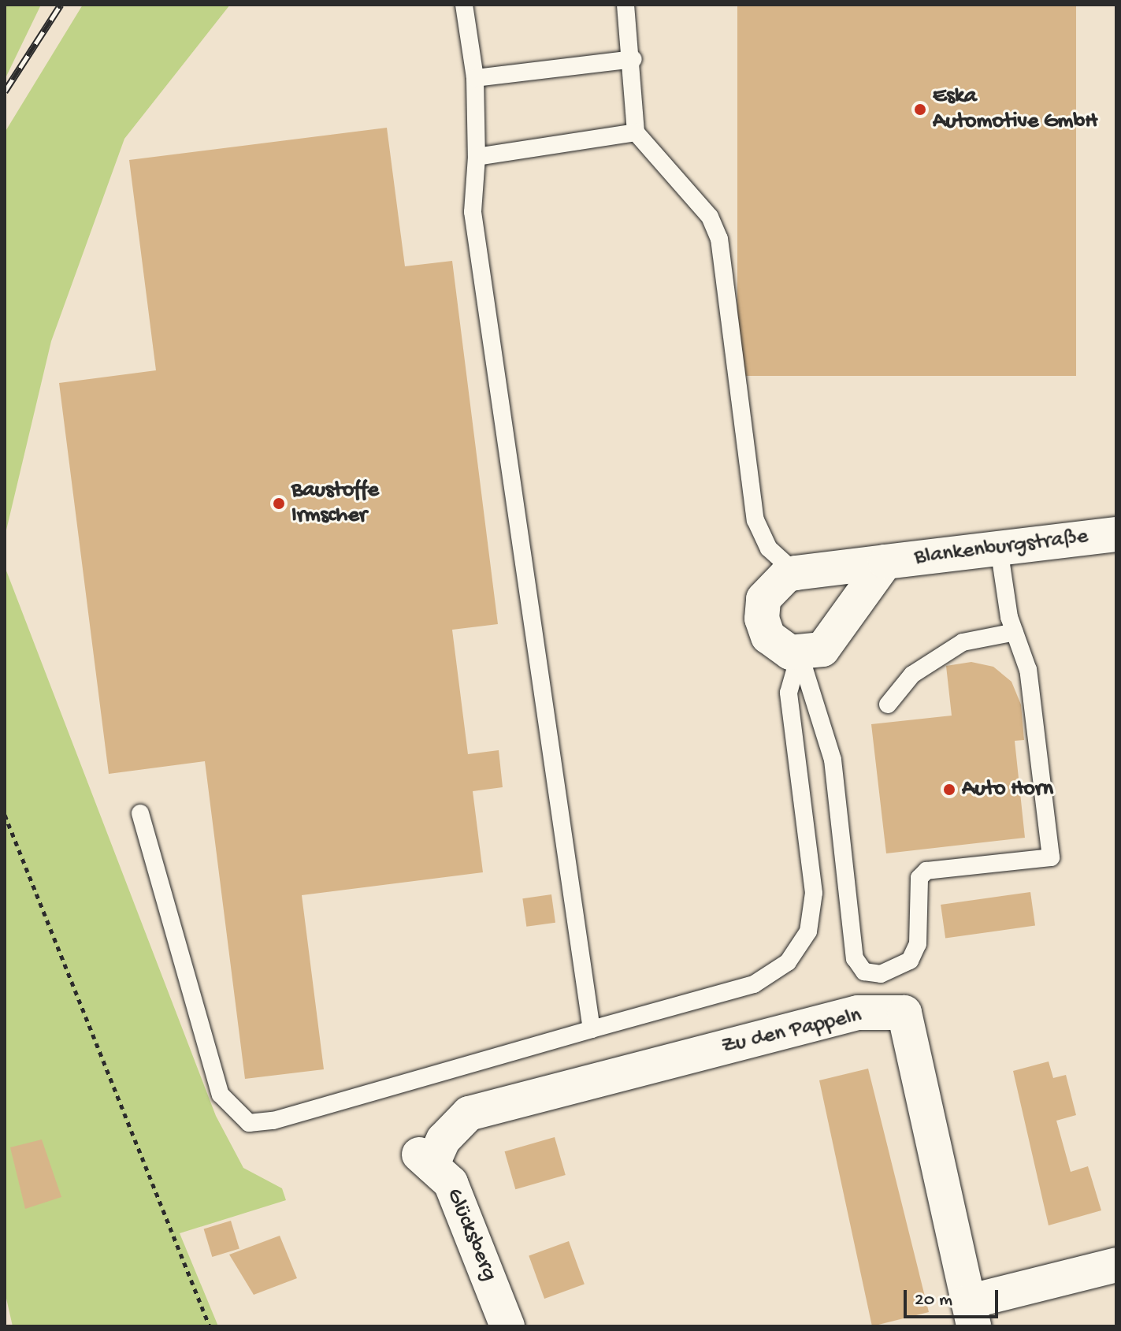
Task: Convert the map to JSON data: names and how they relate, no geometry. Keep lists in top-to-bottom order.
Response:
{
  "streets": {
    "street": ["Blankenburgstraße", "Zu den Pappeln", "Glücksberg"]
  },
  "crossings": [
    ["Zu den Pappeln", "Glücksberg"]
  ],
  "places": ["Eska Automotive GmbH", "Baustoffe Irmscher", "Auto Horn"],
  "scale_bar": "20 m"
}
